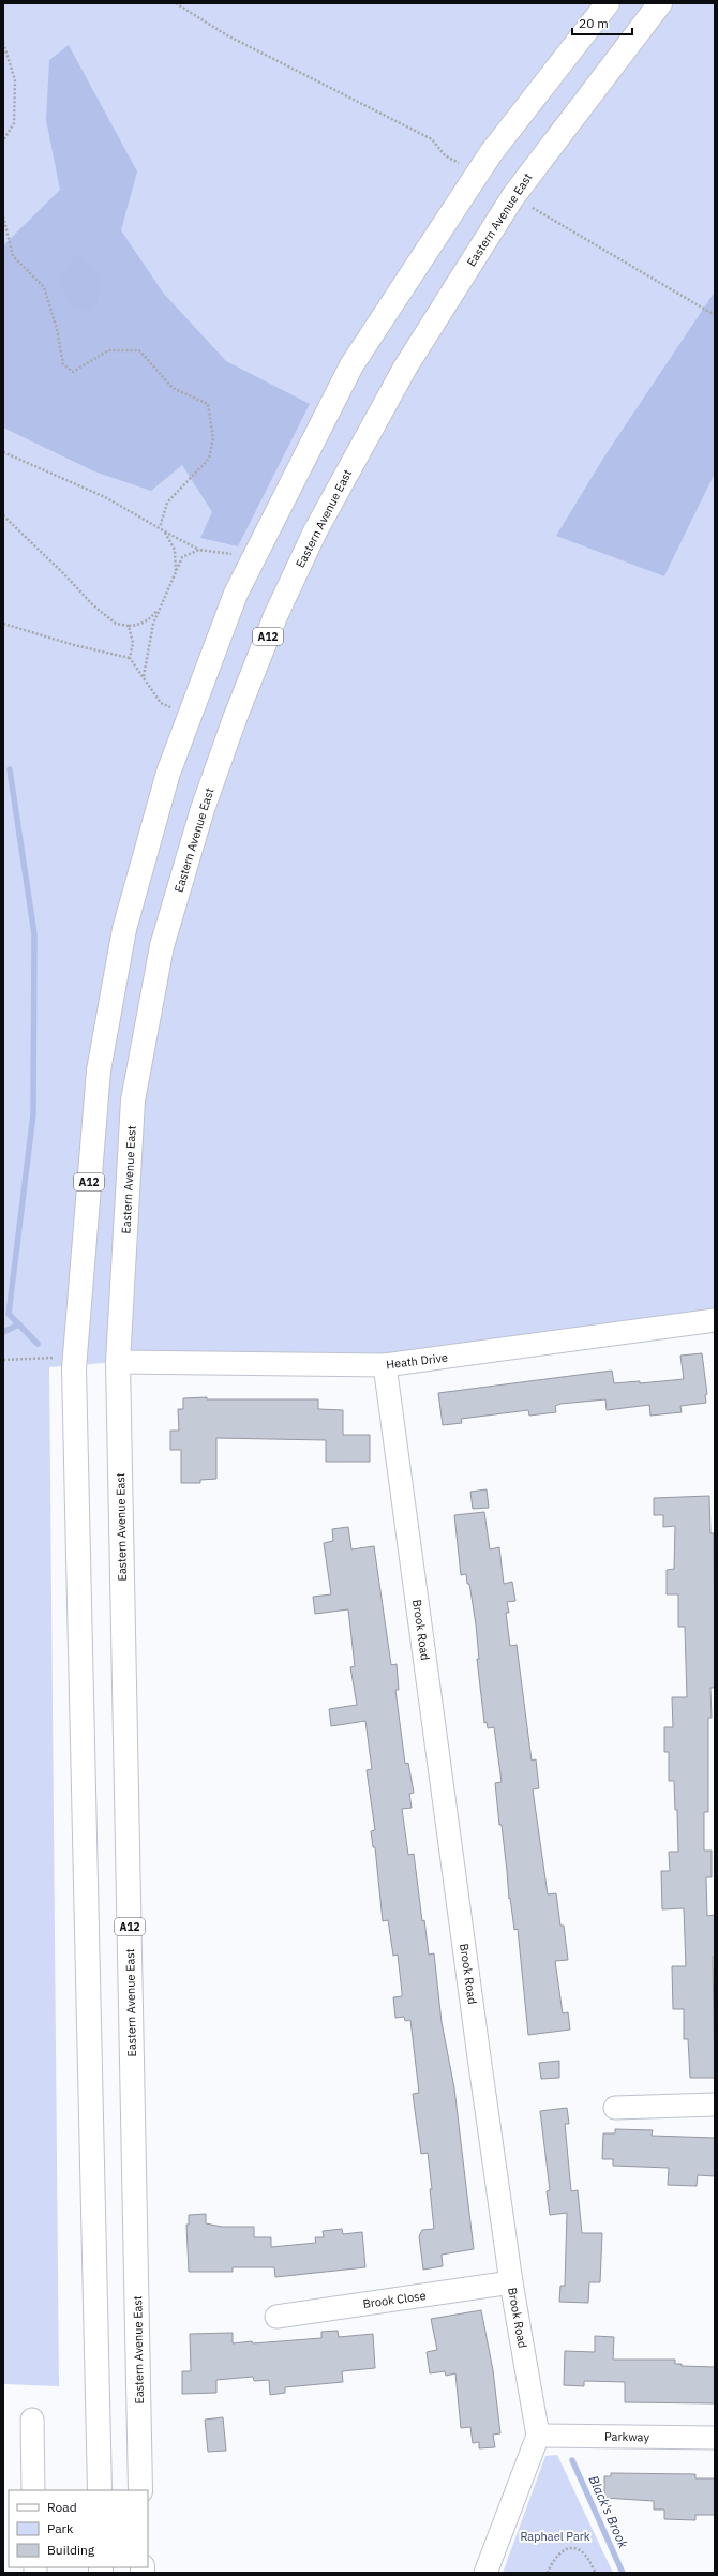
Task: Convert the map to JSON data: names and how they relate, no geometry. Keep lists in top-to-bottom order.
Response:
{
  "streets": {
    "highway": ["Eastern Avenue East", "A12"],
    "street": [
      "Heath Drive",
      "Brook Road",
      "Brook Close",
      "Parkway"
    ]
  },
  "crossings": [
    ["Eastern Avenue East", "Heath Drive"],
    ["Heath Drive", "Brook Road"],
    ["Brook Road", "Brook Close"],
    ["Brook Road", "Parkway"]
  ],
  "water": ["Black's Brook"],
  "parks": ["Raphael Park"],
  "legend": ["Road", "Park", "Building"],
  "scale_bar": "20 m"
}
